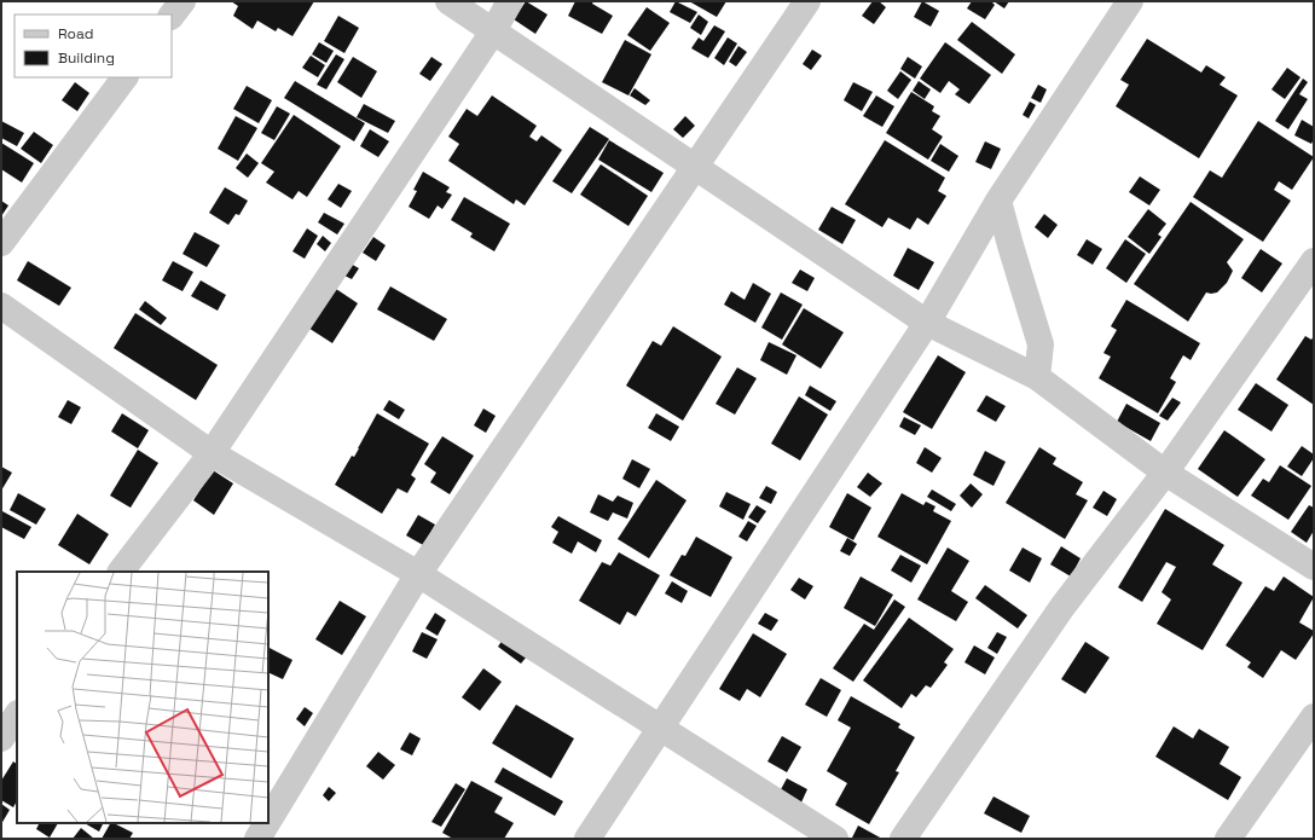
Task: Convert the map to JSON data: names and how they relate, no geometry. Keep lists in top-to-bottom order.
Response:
{
  "legend": ["Road", "Building"]
}
